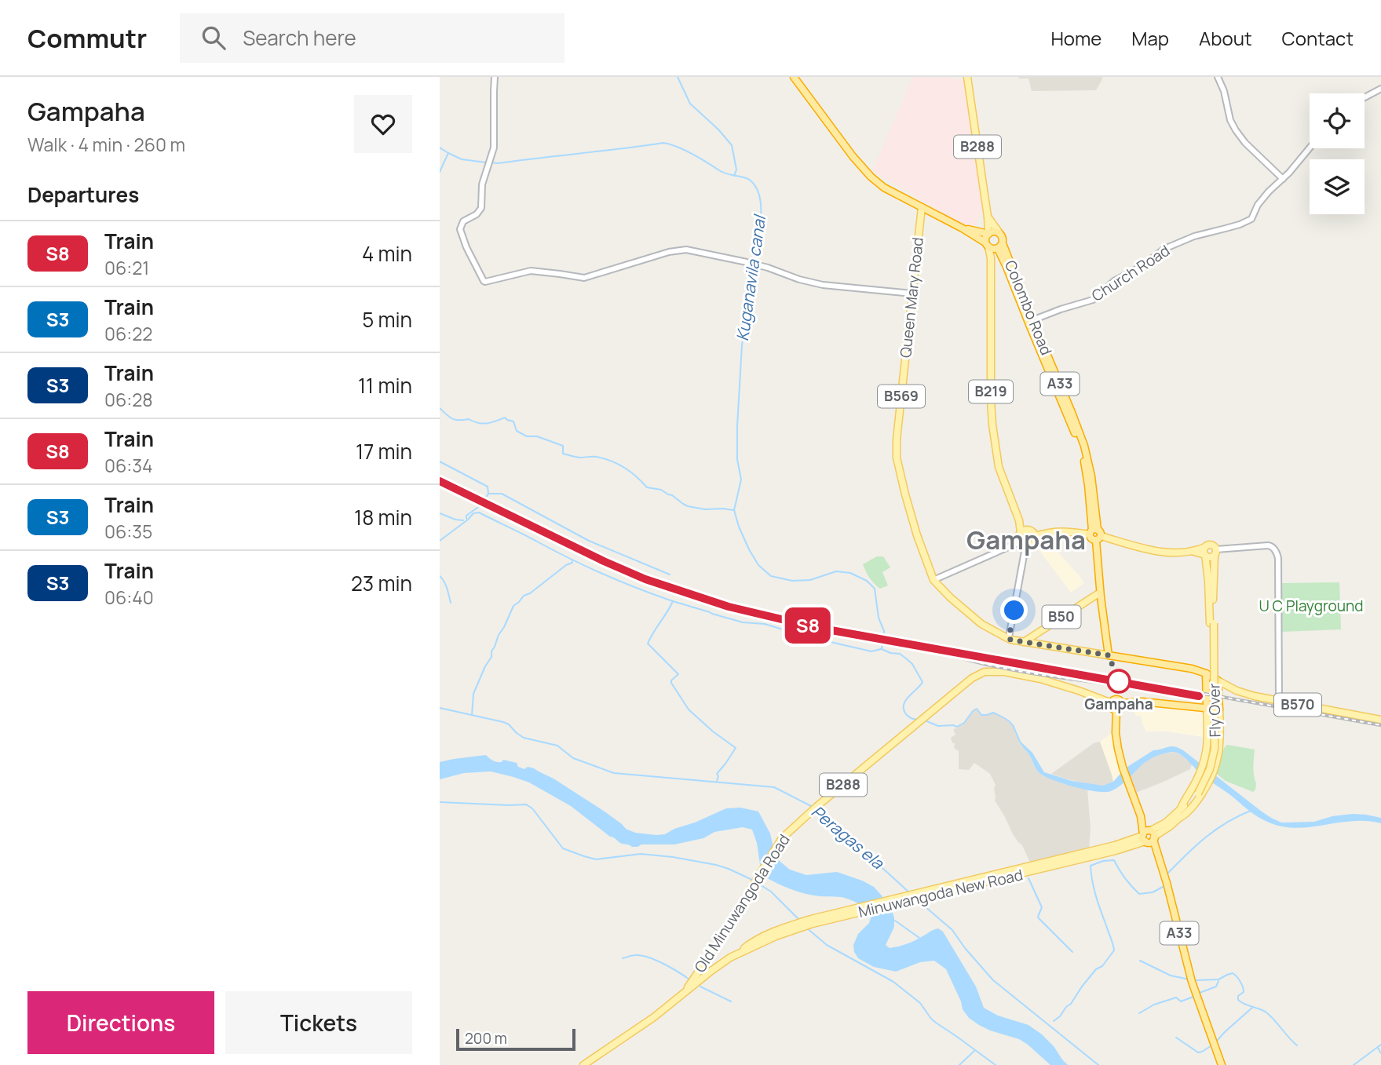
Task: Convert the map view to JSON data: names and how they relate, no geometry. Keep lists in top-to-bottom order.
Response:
{
  "streets": {
    "highway": ["Colombo Road", "A33"],
    "main road": [
      "B288",
      "Queen Mary Road",
      "B219",
      "B569",
      "B50",
      "B570",
      "Fly Over",
      "Minuwangoda New Road",
      "Old Minuwangoda Road"
    ],
    "street": ["Church Road"]
  },
  "crossings": [
    ["B288", "Colombo Road"],
    ["B288", "B219"],
    ["B288", "Minuwangoda New Road"],
    ["B288", "Old Minuwangoda Road"],
    ["Church Road", "Colombo Road"],
    ["Queen Mary Road", "B569"],
    ["Colombo Road", "B219"],
    ["Colombo Road", "B569"],
    ["Colombo Road", "B50"],
    ["A33", "Minuwangoda New Road"],
    ["A33", "Old Minuwangoda Road"],
    ["B569", "B50"],
    ["Minuwangoda New Road", "Old Minuwangoda Road"]
  ],
  "districts": ["Gampaha"],
  "water": ["Kuganavila canal", "Peragas ela"],
  "parks": ["U C Playground"],
  "places": ["Gampaha"],
  "scale_bar": "200 m",
  "page": {
    "header": "Commutr",
    "search": "Search here",
    "nav": [
      "Home",
      "Map",
      "About",
      "Contact"
    ],
    "heading": [
      ["Gampaha", "Walk · 4 min · 260 m"],
      "Departures"
    ],
    "on_map": "S8",
    "list": [
      {
        "mark": "S8",
        "name": "Train",
        "note": "06:21",
        "value": "4 min"
      },
      {
        "mark": "S3",
        "name": "Train",
        "note": "06:22",
        "value": "5 min"
      },
      {
        "mark": "S3",
        "name": "Train",
        "note": "06:28",
        "value": "11 min"
      },
      {
        "mark": "S8",
        "name": "Train",
        "note": "06:34",
        "value": "17 min"
      },
      {
        "mark": "S3",
        "name": "Train",
        "note": "06:35",
        "value": "18 min"
      },
      {
        "mark": "S3",
        "name": "Train",
        "note": "06:40",
        "value": "23 min"
      }
    ],
    "buttons": ["Directions", "Tickets"],
    "scale": "200 m"
  }
}
